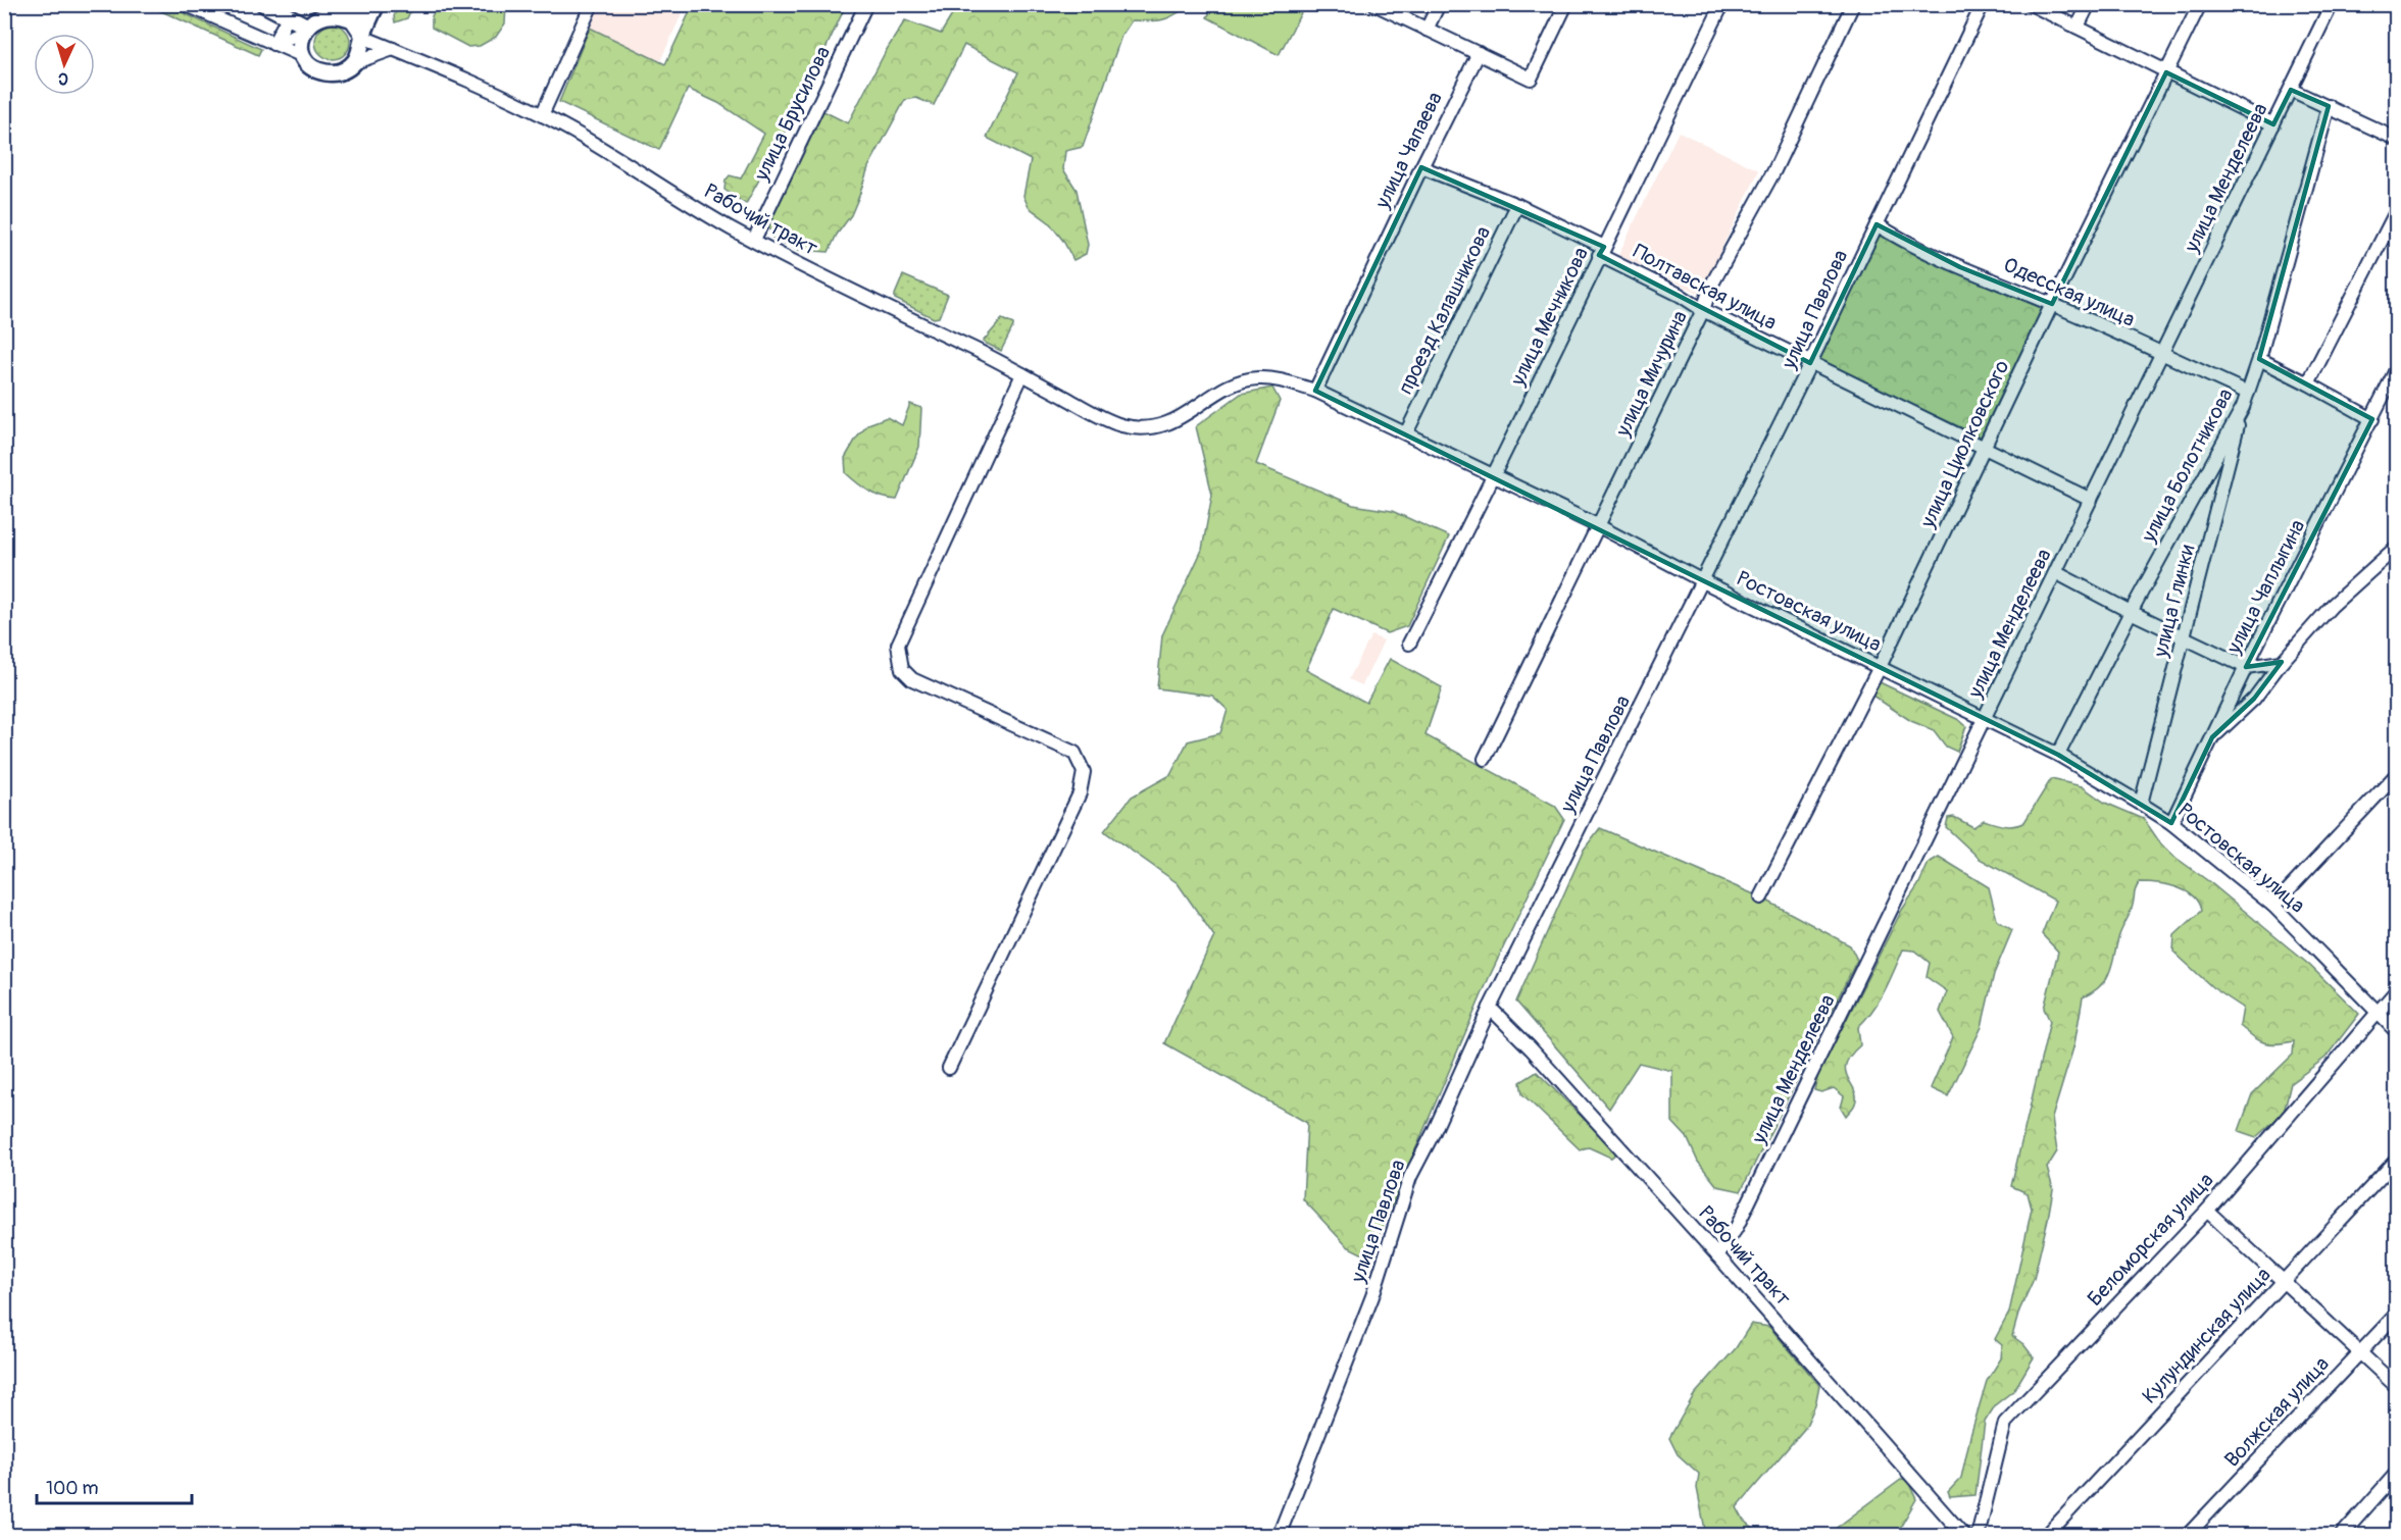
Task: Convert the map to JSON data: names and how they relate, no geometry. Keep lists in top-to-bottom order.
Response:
{
  "streets": {
    "street": [
      "улица Брусилова",
      "улица Чапаева",
      "улица Менделеева",
      "Рабочий тракт",
      "Полтавская улица",
      "Одесская улица",
      "улица Павлова",
      "проезд Калашникова",
      "улица Мечникова",
      "улица Мичурина",
      "улица Циолковского",
      "улица Болотникова",
      "улица Чаплыгина",
      "улица Глинки",
      "Ростовская улица",
      "Беломорская улица",
      "Кулундинская улица",
      "Волжская улица"
    ]
  },
  "crossings": [
    ["улица Брусилова", "Рабочий тракт"],
    ["улица Чапаева", "Полтавская улица"],
    ["улица Чапаева", "Ростовская улица"],
    ["улица Менделеева", "Рабочий тракт"],
    ["улица Менделеева", "Полтавская улица"],
    ["улица Менделеева", "Одесская улица"],
    ["улица Менделеева", "Ростовская улица"],
    ["Рабочий тракт", "улица Павлова"],
    ["Рабочий тракт", "Ростовская улица"],
    ["Полтавская улица", "улица Павлова"],
    ["Полтавская улица", "проезд Калашникова"],
    ["Полтавская улица", "улица Мечникова"],
    ["Полтавская улица", "улица Мичурина"],
    ["Полтавская улица", "улица Циолковского"],
    ["Одесская улица", "улица Павлова"],
    ["Одесская улица", "улица Циолковского"],
    ["Одесская улица", "улица Болотникова"],
    ["улица Павлова", "Ростовская улица"],
    ["проезд Калашникова", "Ростовская улица"],
    ["улица Мечникова", "Ростовская улица"],
    ["улица Мичурина", "Ростовская улица"],
    ["улица Циолковского", "Ростовская улица"],
    ["улица Болотникова", "улица Глинки"],
    ["улица Болотникова", "Ростовская улица"],
    ["улица Чаплыгина", "Ростовская улица"],
    ["улица Глинки", "Ростовская улица"],
    ["Ростовская улица", "Беломорская улица"]
  ],
  "scale_bar": "100 m",
  "north": "bottom"
}
